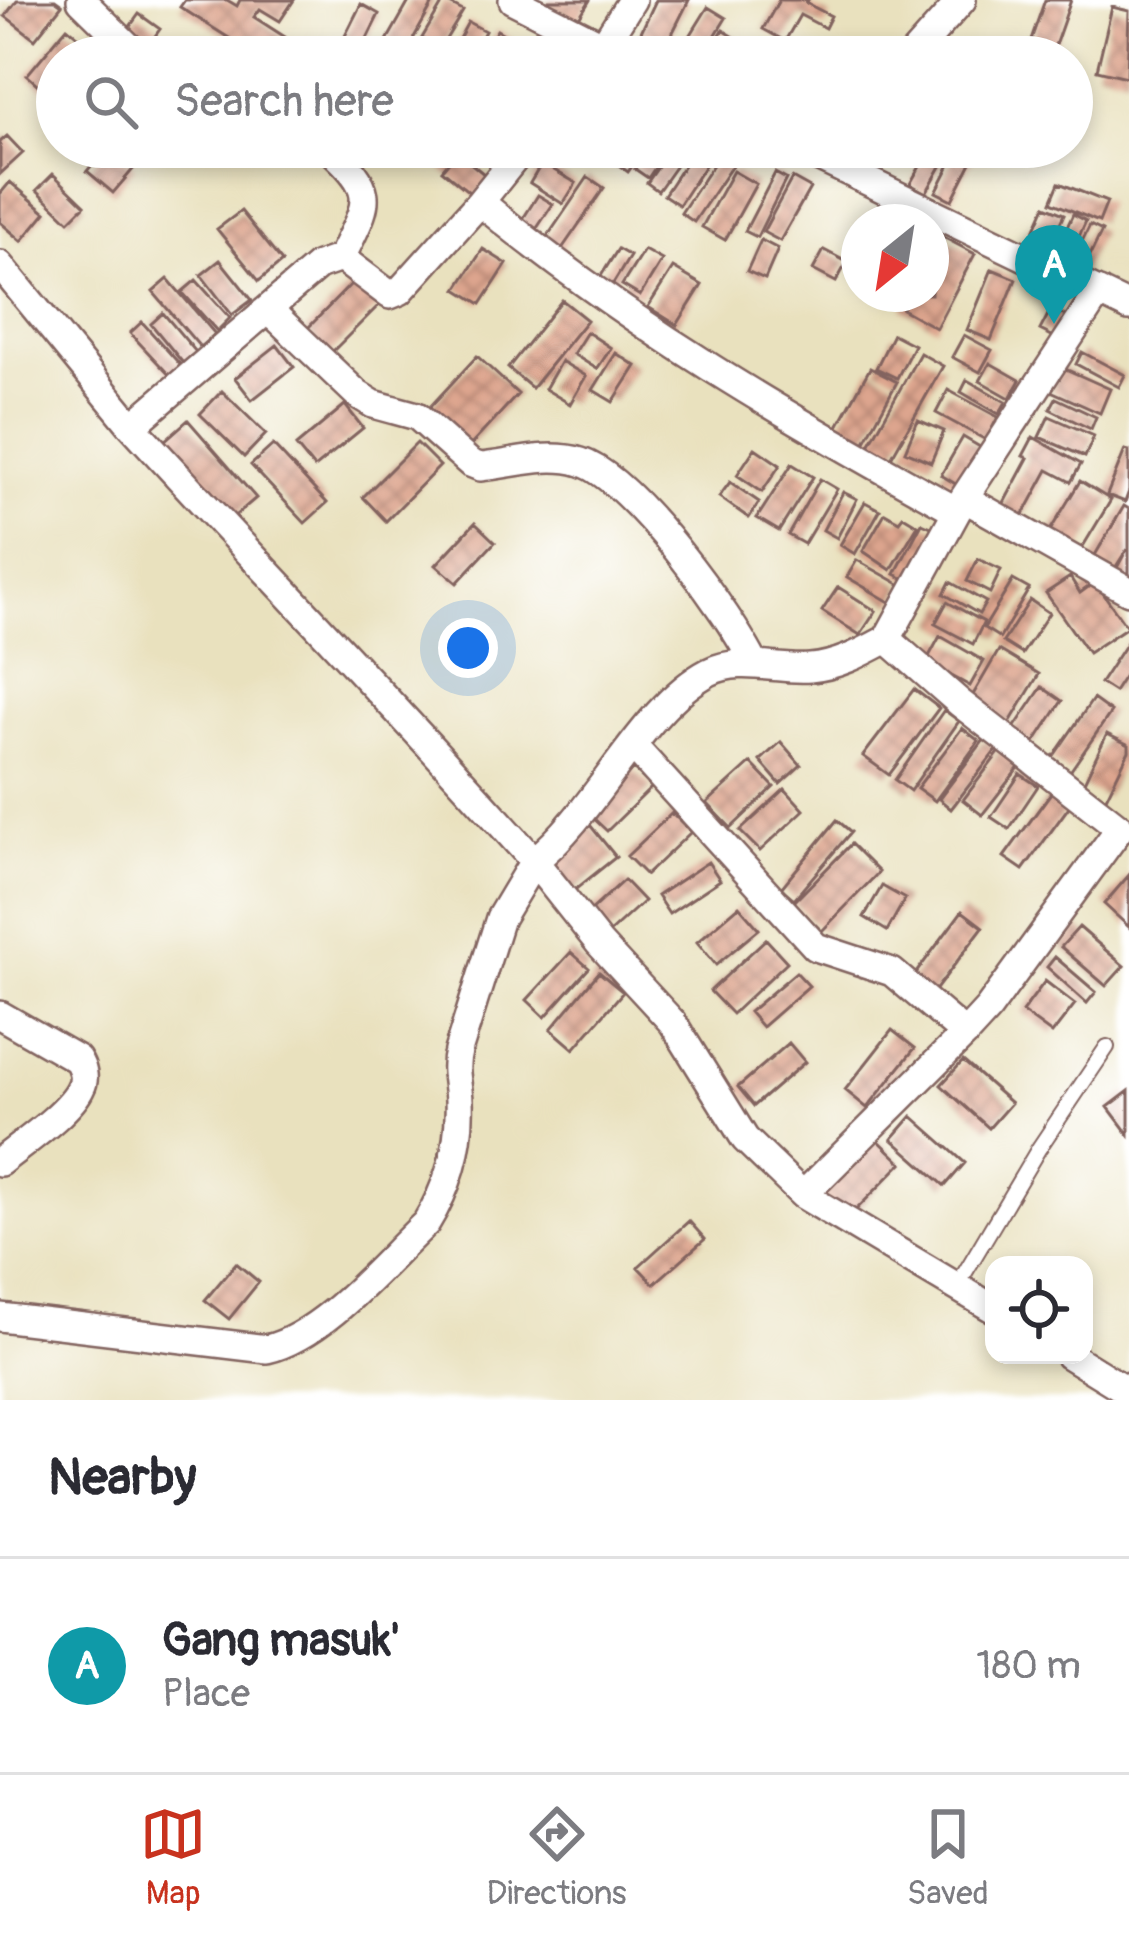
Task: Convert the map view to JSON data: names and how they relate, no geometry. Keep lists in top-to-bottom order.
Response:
{
  "north": "bottom left",
  "page": {
    "search": "Search here",
    "pins": "A",
    "heading": "Nearby",
    "list": [
      {
        "mark": "A",
        "name": "Gang masuk'",
        "note": "Place",
        "value": "180 m"
      }
    ],
    "nav": ["Map", "Directions", "Saved"]
  }
}
